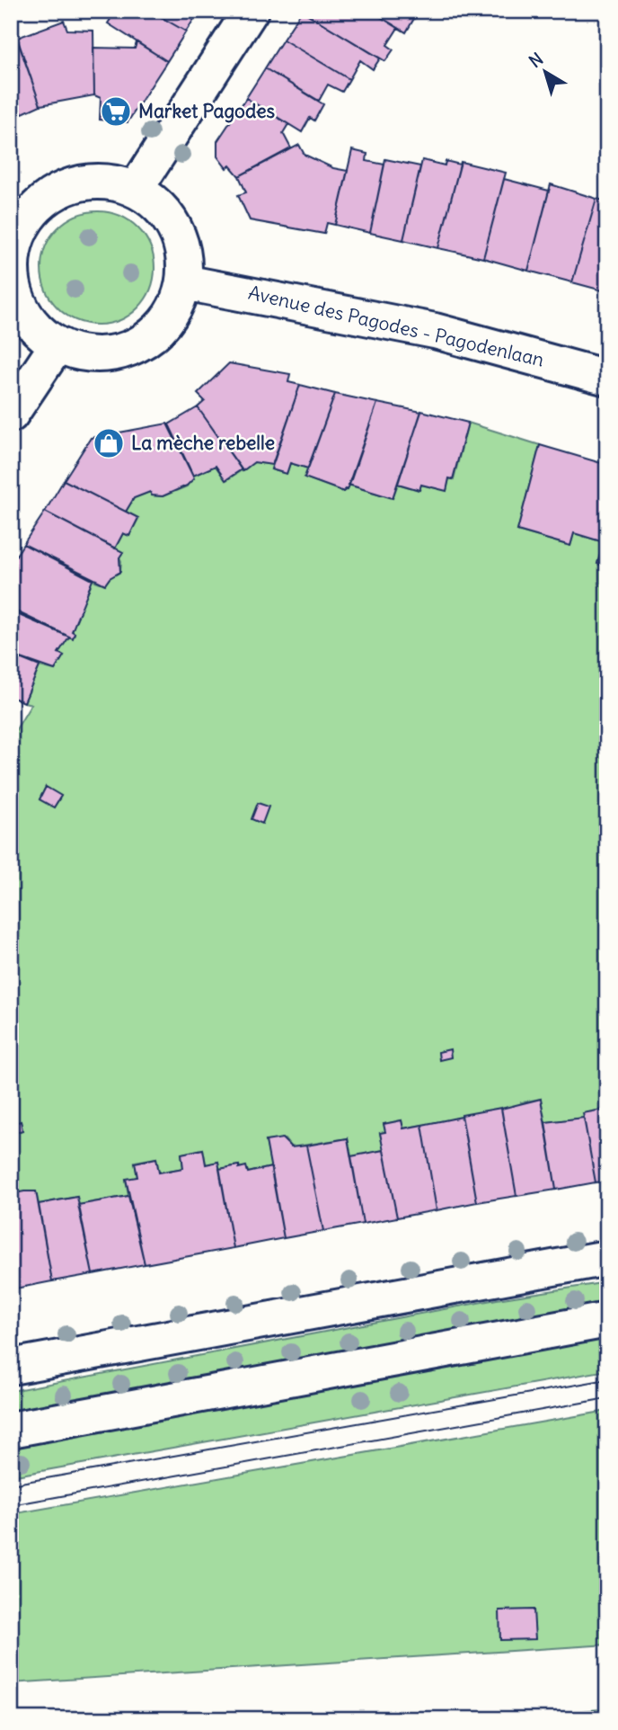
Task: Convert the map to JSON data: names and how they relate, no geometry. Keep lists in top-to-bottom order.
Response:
{
  "streets": {
    "street": ["Avenue des Pagodes - Pagodenlaan"]
  },
  "places": {
    "supermarket": ["Market Pagodes"],
    "shop": ["La mèche rebelle"]
  },
  "north": "top left"
}
